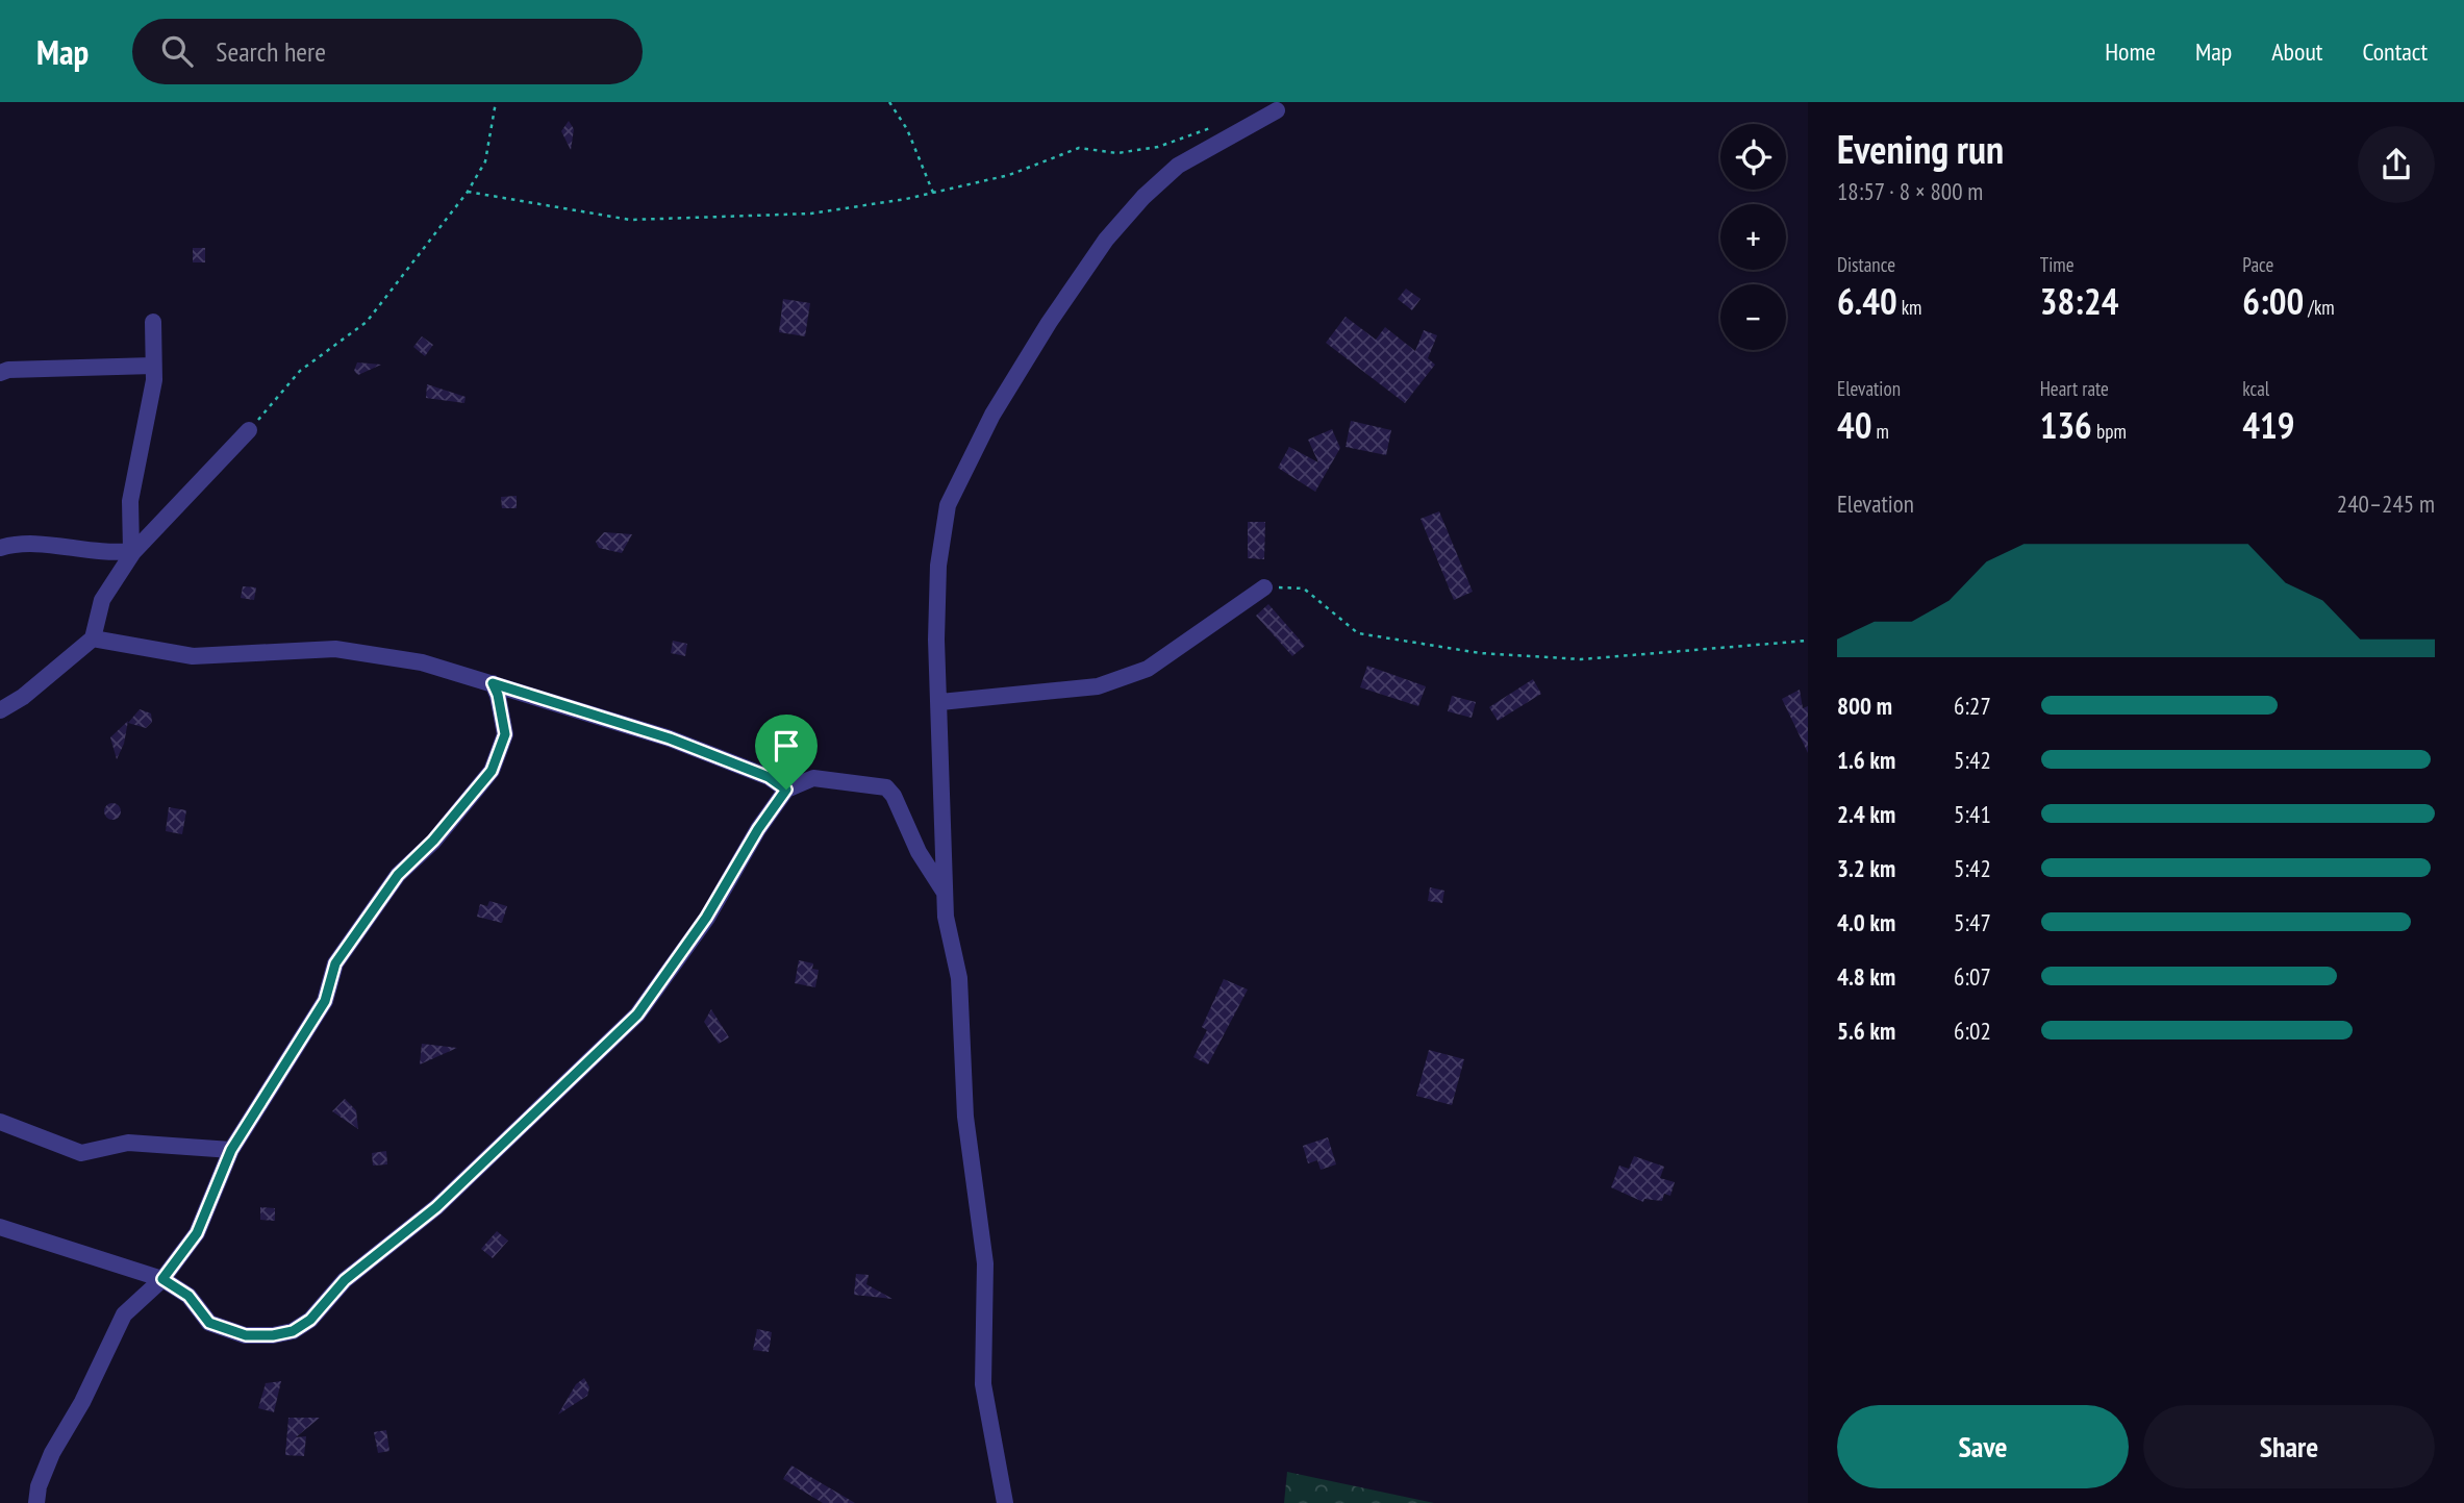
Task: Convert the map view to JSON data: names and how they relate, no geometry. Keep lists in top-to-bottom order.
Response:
{
  "page": {
    "header": "Map",
    "search": "Search here",
    "nav": [
      "Home",
      "Map",
      "About",
      "Contact"
    ],
    "heading": ["Evening run", "18:57 · 8 × 800 m"],
    "map_buttons": ["+", "−"],
    "stats": [
      ["Distance", "6.40 km"],
      ["Time", "38:24"],
      ["Pace", "6:00 /km"],
      ["Elevation", "40 m"],
      ["Heart rate", "136 bpm"],
      ["kcal", "419"]
    ],
    "chart": ["Elevation", "240–245 m"],
    "list": [
      {
        "name": "800 m",
        "note": "6:27"
      },
      {
        "name": "1.6 km",
        "note": "5:42"
      },
      {
        "name": "2.4 km",
        "note": "5:41"
      },
      {
        "name": "3.2 km",
        "note": "5:42"
      },
      {
        "name": "4.0 km",
        "note": "5:47"
      },
      {
        "name": "4.8 km",
        "note": "6:07"
      },
      {
        "name": "5.6 km",
        "note": "6:02"
      }
    ],
    "buttons": ["Save", "Share"]
  }
}
